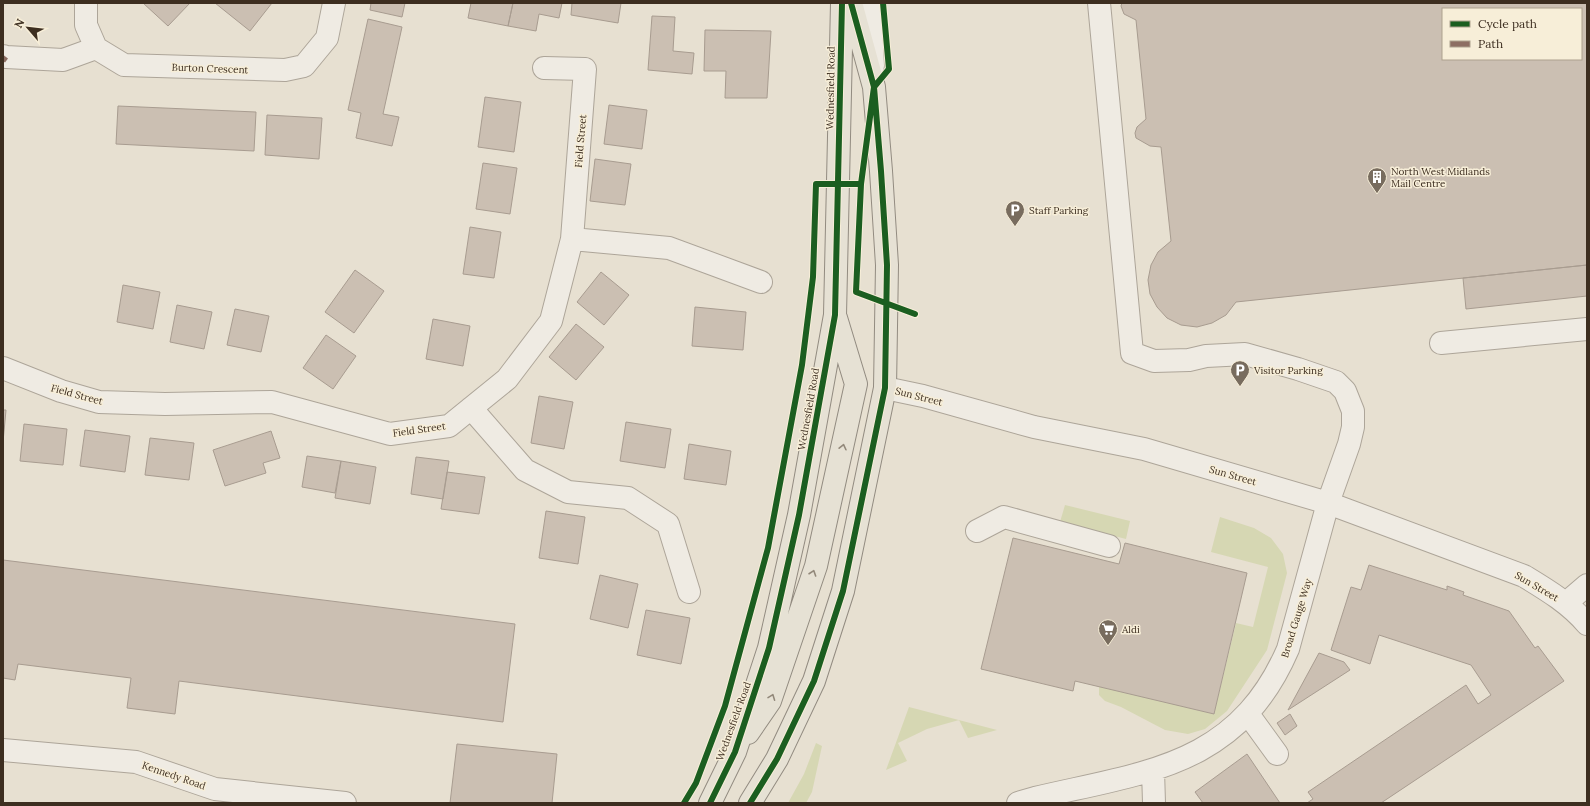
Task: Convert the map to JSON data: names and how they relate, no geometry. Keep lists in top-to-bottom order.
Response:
{
  "streets": {
    "main road": ["Wednesfield Road", "Sun Street"],
    "street": [
      "Burton Crescent",
      "Field Street",
      "Broad Gauge Way",
      "Kennedy Road"
    ]
  },
  "crossings": [
    ["Sun Street", "Broad Gauge Way"]
  ],
  "places": {
    "building": ["North West Midlands Mail Centre"],
    "parking": ["Staff Parking", "Visitor Parking"],
    "supermarket": ["Aldi"]
  },
  "legend": ["Cycle path", "Path"],
  "north": "top left"
}
